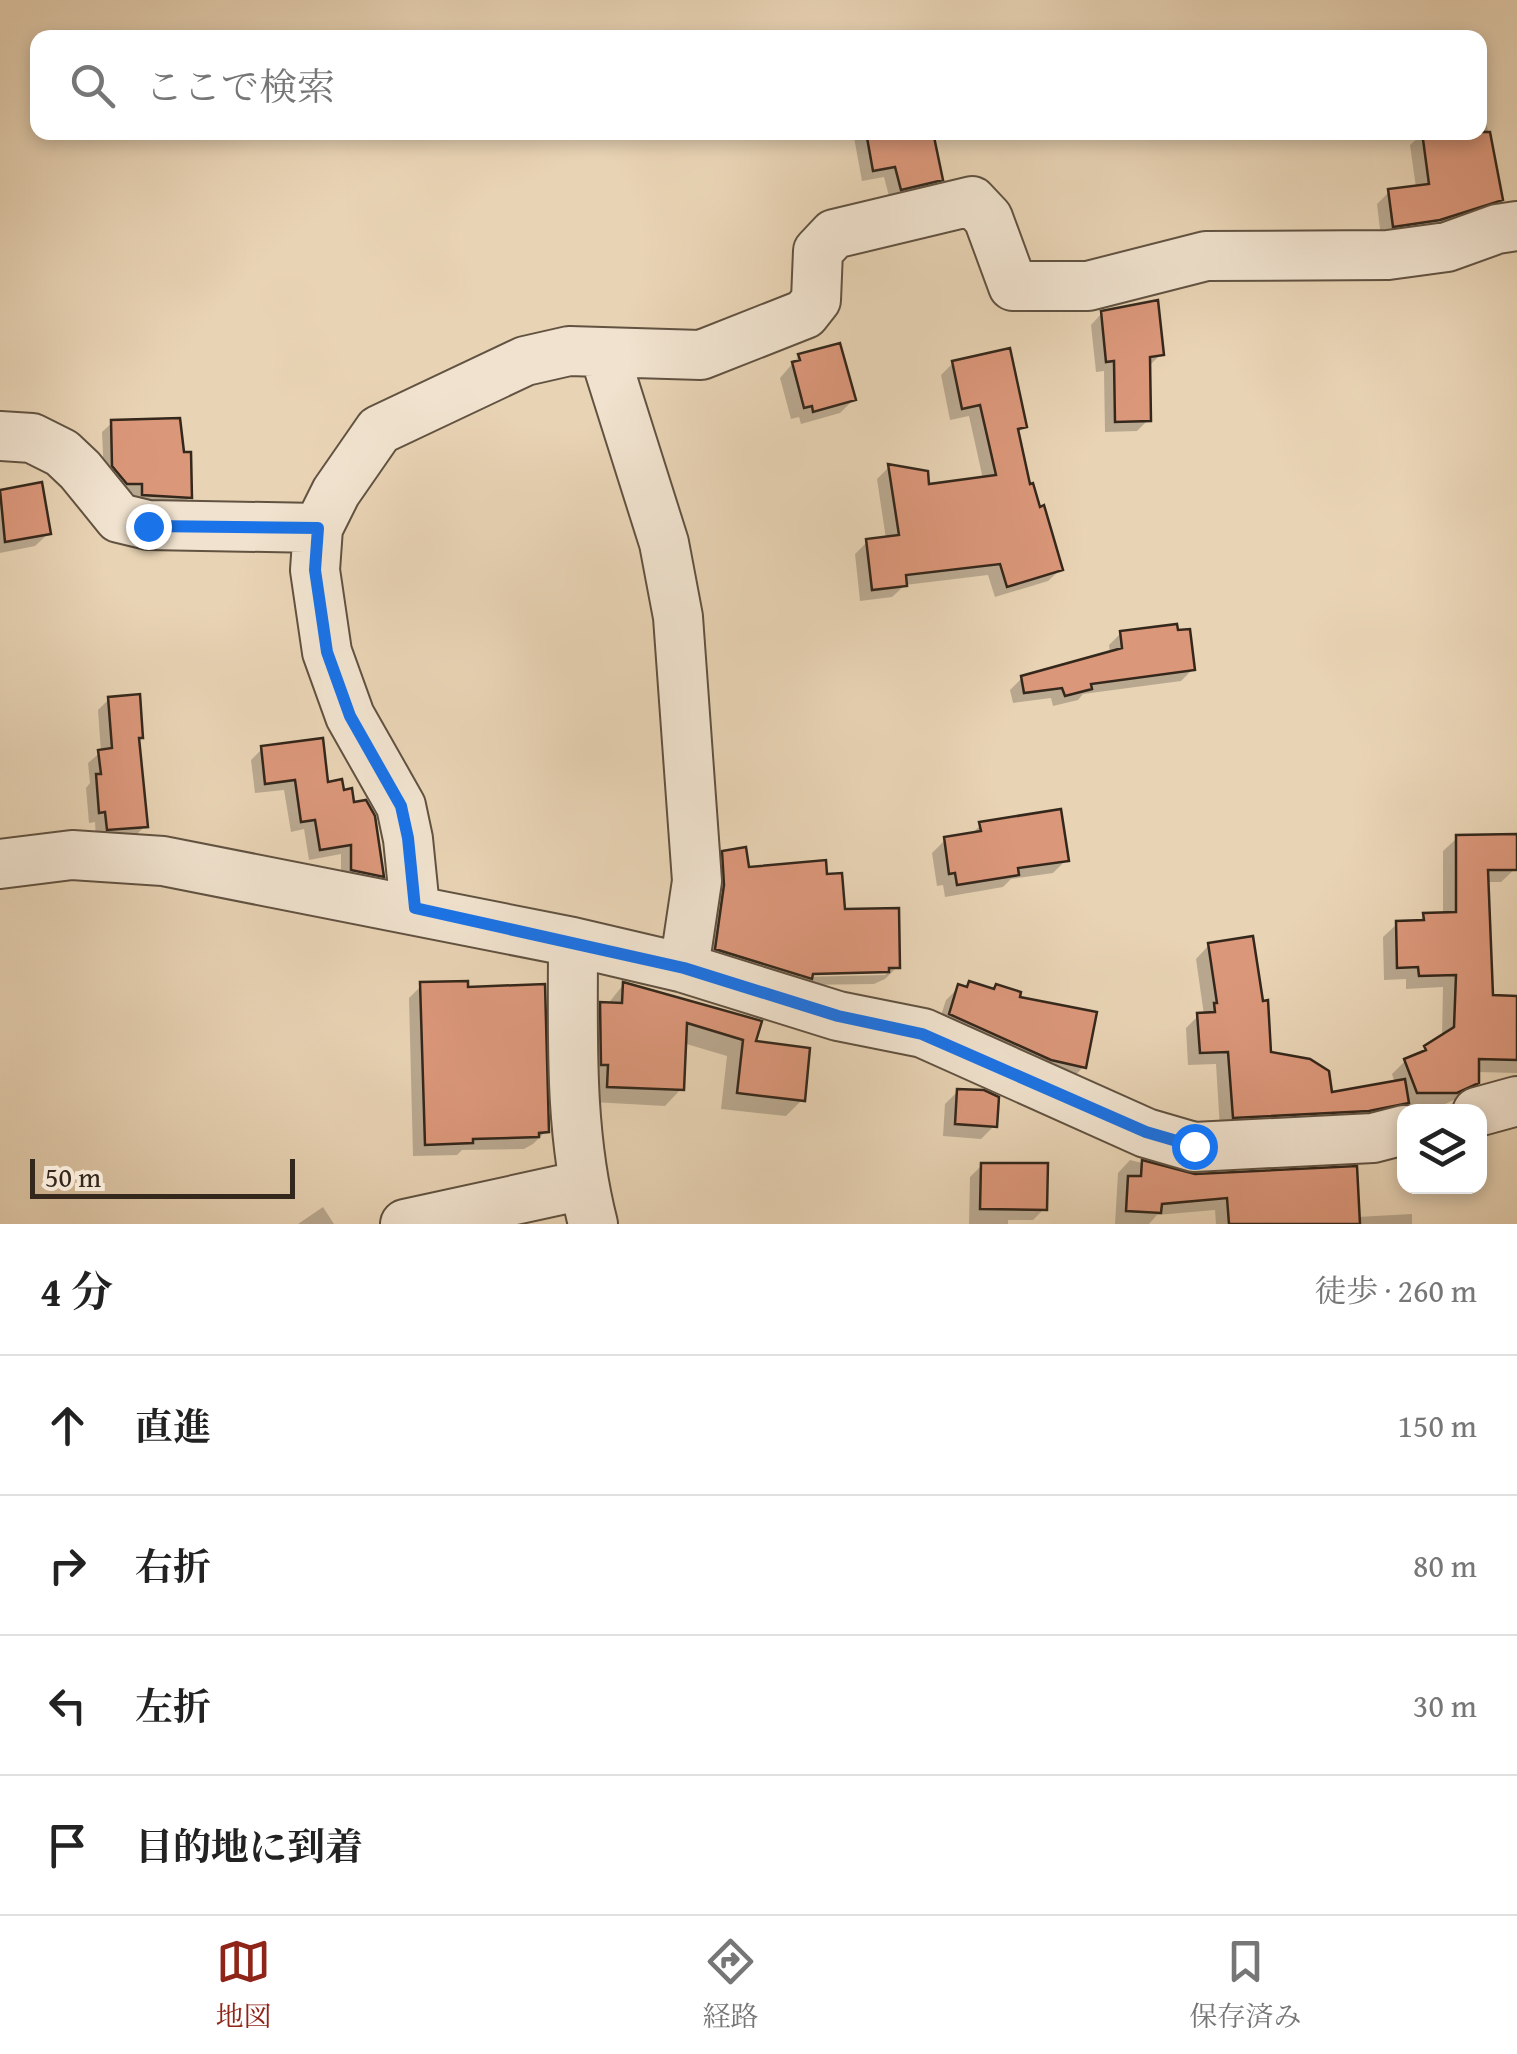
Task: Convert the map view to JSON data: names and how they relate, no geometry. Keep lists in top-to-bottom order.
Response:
{
  "scale_bar": "50 m",
  "page": {
    "search": "ここで検索",
    "scale": "50 m",
    "heading": ["4 分", "徒歩 · 260 m"],
    "list": [
      ["直進", "150 m"],
      ["右折", "80 m"],
      ["左折", "30 m"],
      "目的地に到着"
    ],
    "nav": ["地図", "経路", "保存済み"]
  }
}
